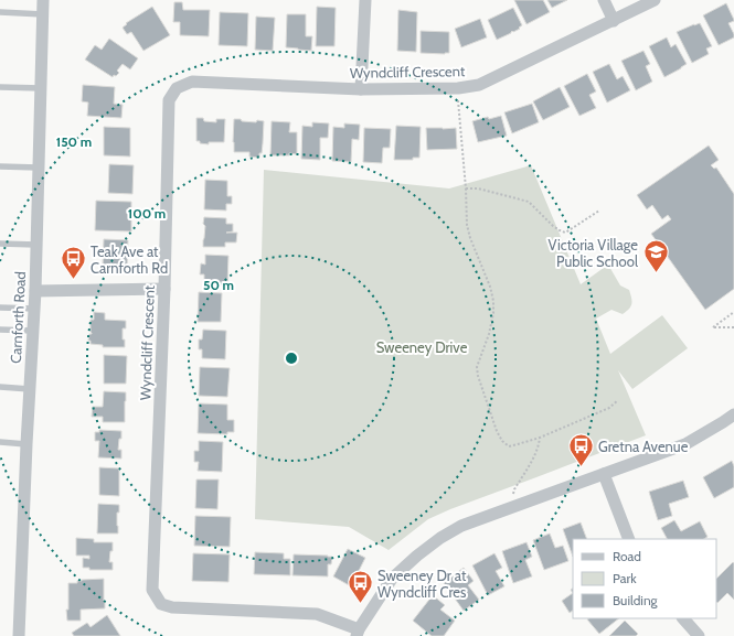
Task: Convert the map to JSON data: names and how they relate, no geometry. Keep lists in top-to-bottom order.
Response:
{
  "streets": {
    "street": ["Wyndcliff Crescent", "Carnforth Road"]
  },
  "parks": ["Sweeney Drive"],
  "places": {
    "school or university": ["Victoria Village Public School"],
    "bus stop": ["Teak Ave at Carnforth Rd", "Gretna Avenue", "Sweeney Dr at Wyndcliff Cres"]
  },
  "legend": ["Road", "Park", "Building"],
  "rings": ["150 m", "100 m", "50 m"]
}
